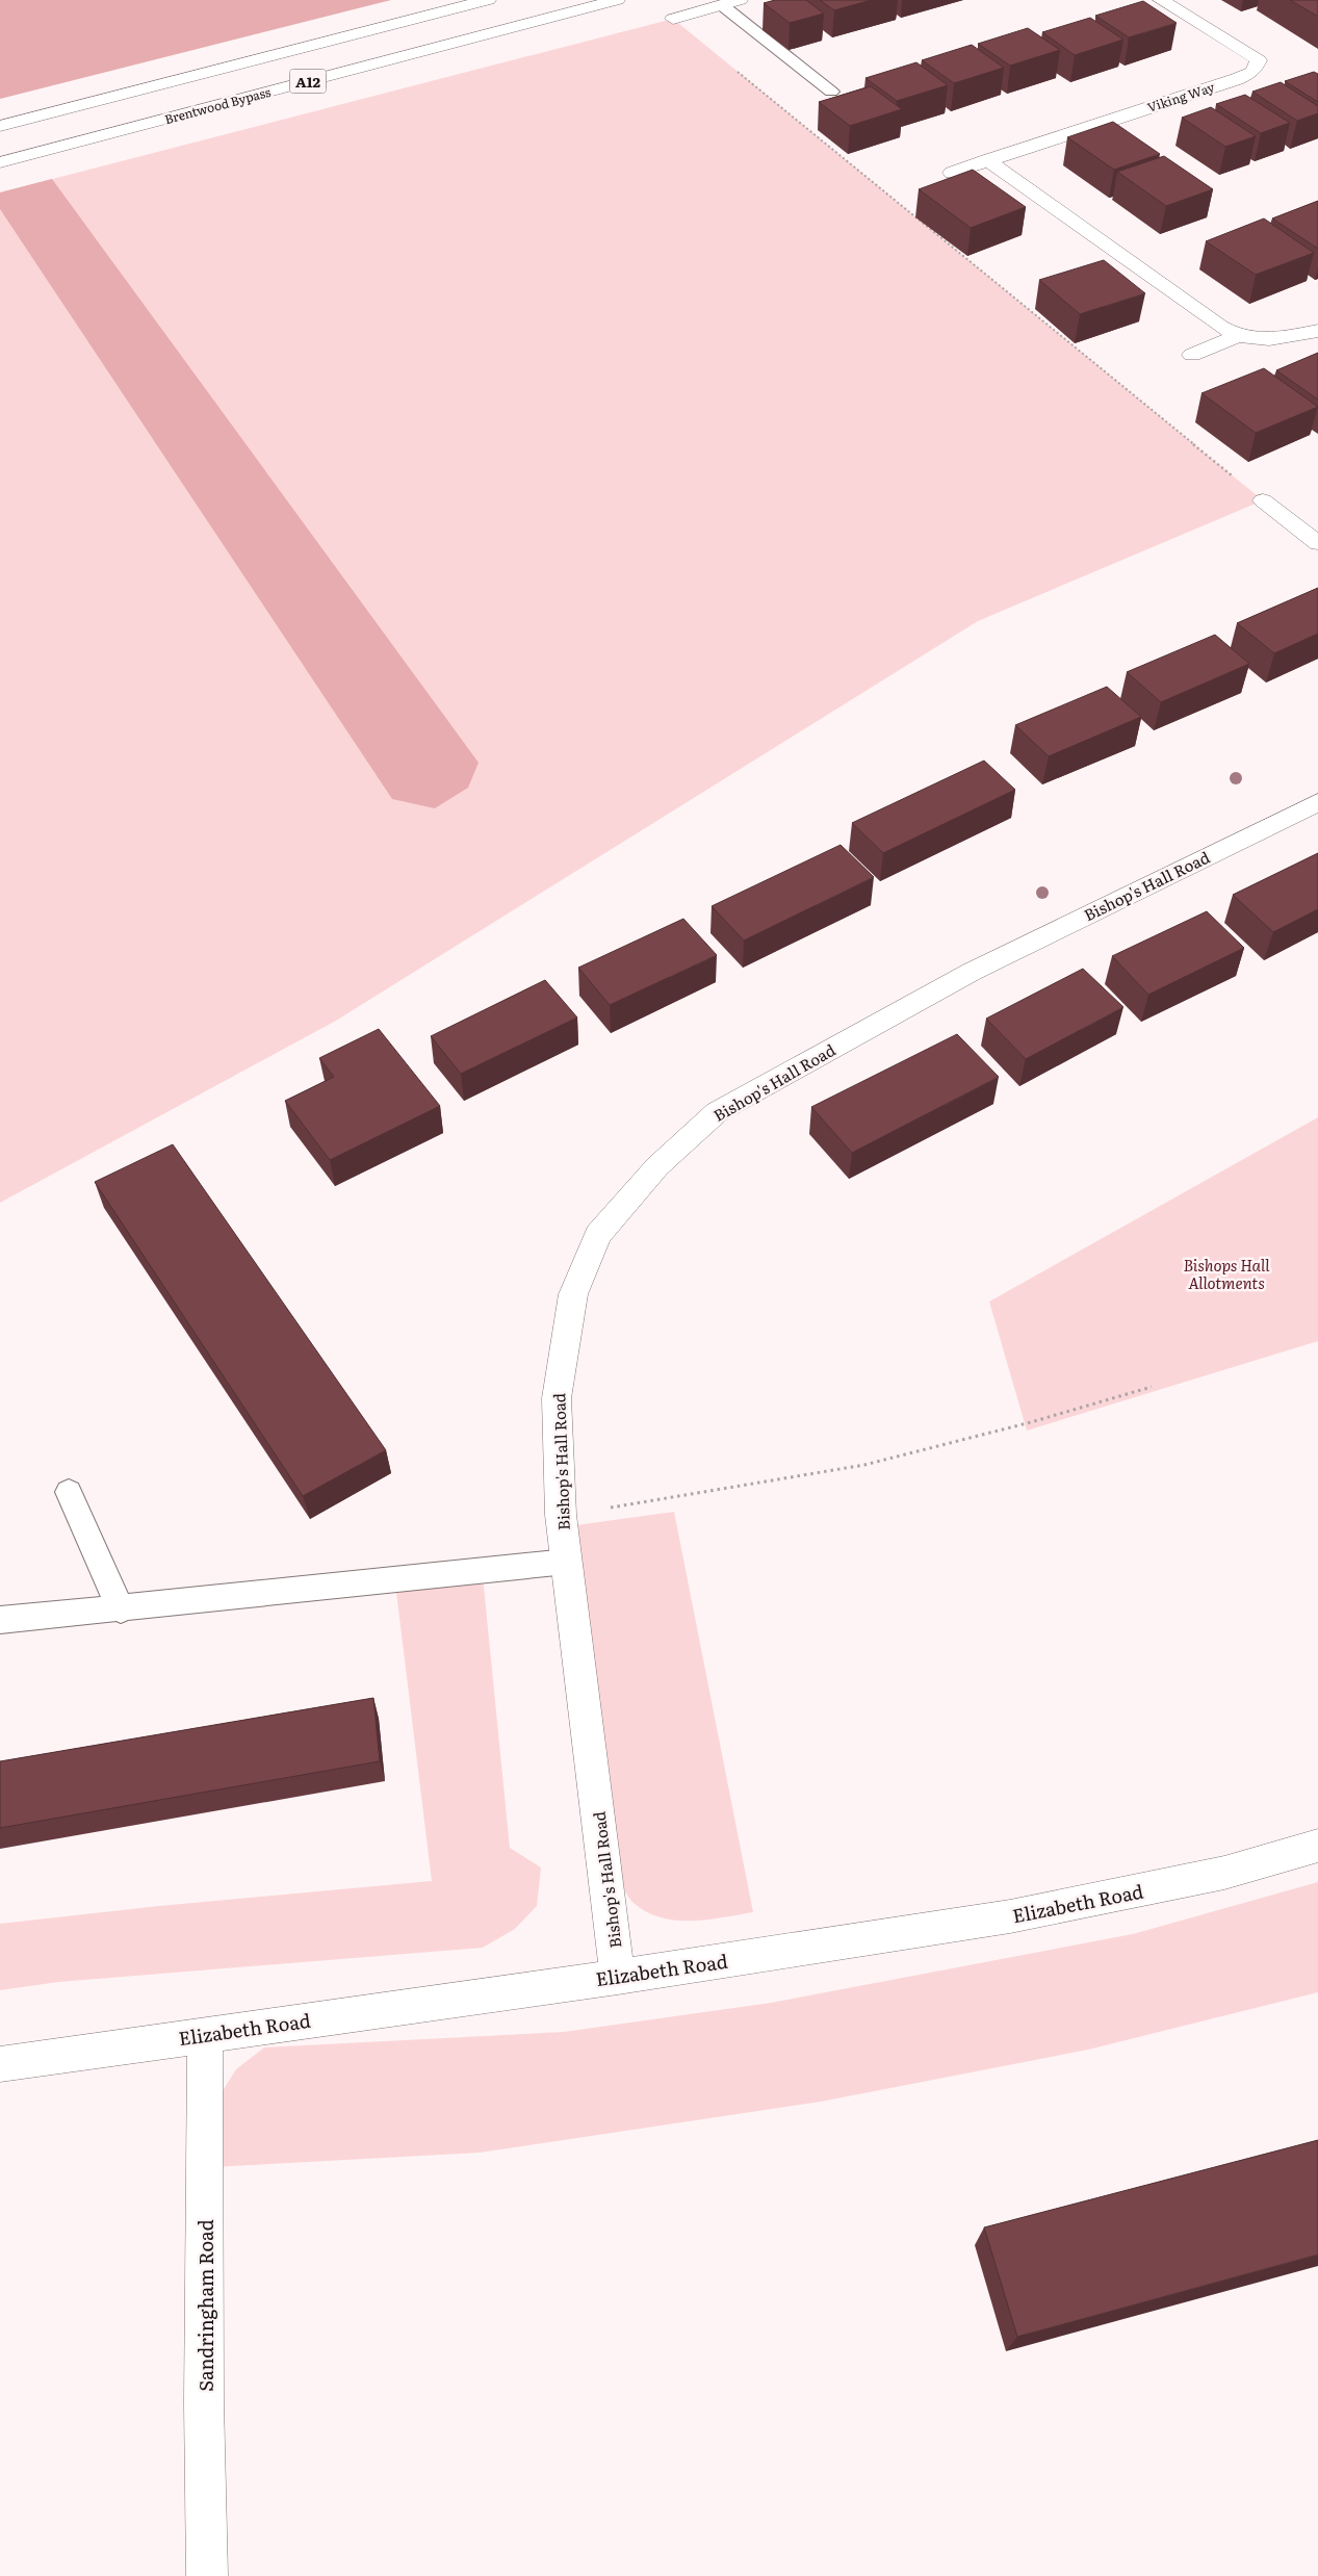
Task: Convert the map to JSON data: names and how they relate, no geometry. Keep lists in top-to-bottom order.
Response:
{
  "streets": {
    "main road": [
      "A12",
      "Viking Way",
      "Brentwood Bypass",
      "Bishop's Hall Road",
      "Elizabeth Road",
      "Sandringham Road"
    ]
  },
  "crossings": [
    ["Bishop's Hall Road", "Elizabeth Road"],
    ["Elizabeth Road", "Sandringham Road"]
  ],
  "parks": ["Bishops Hall Allotments"]
}
